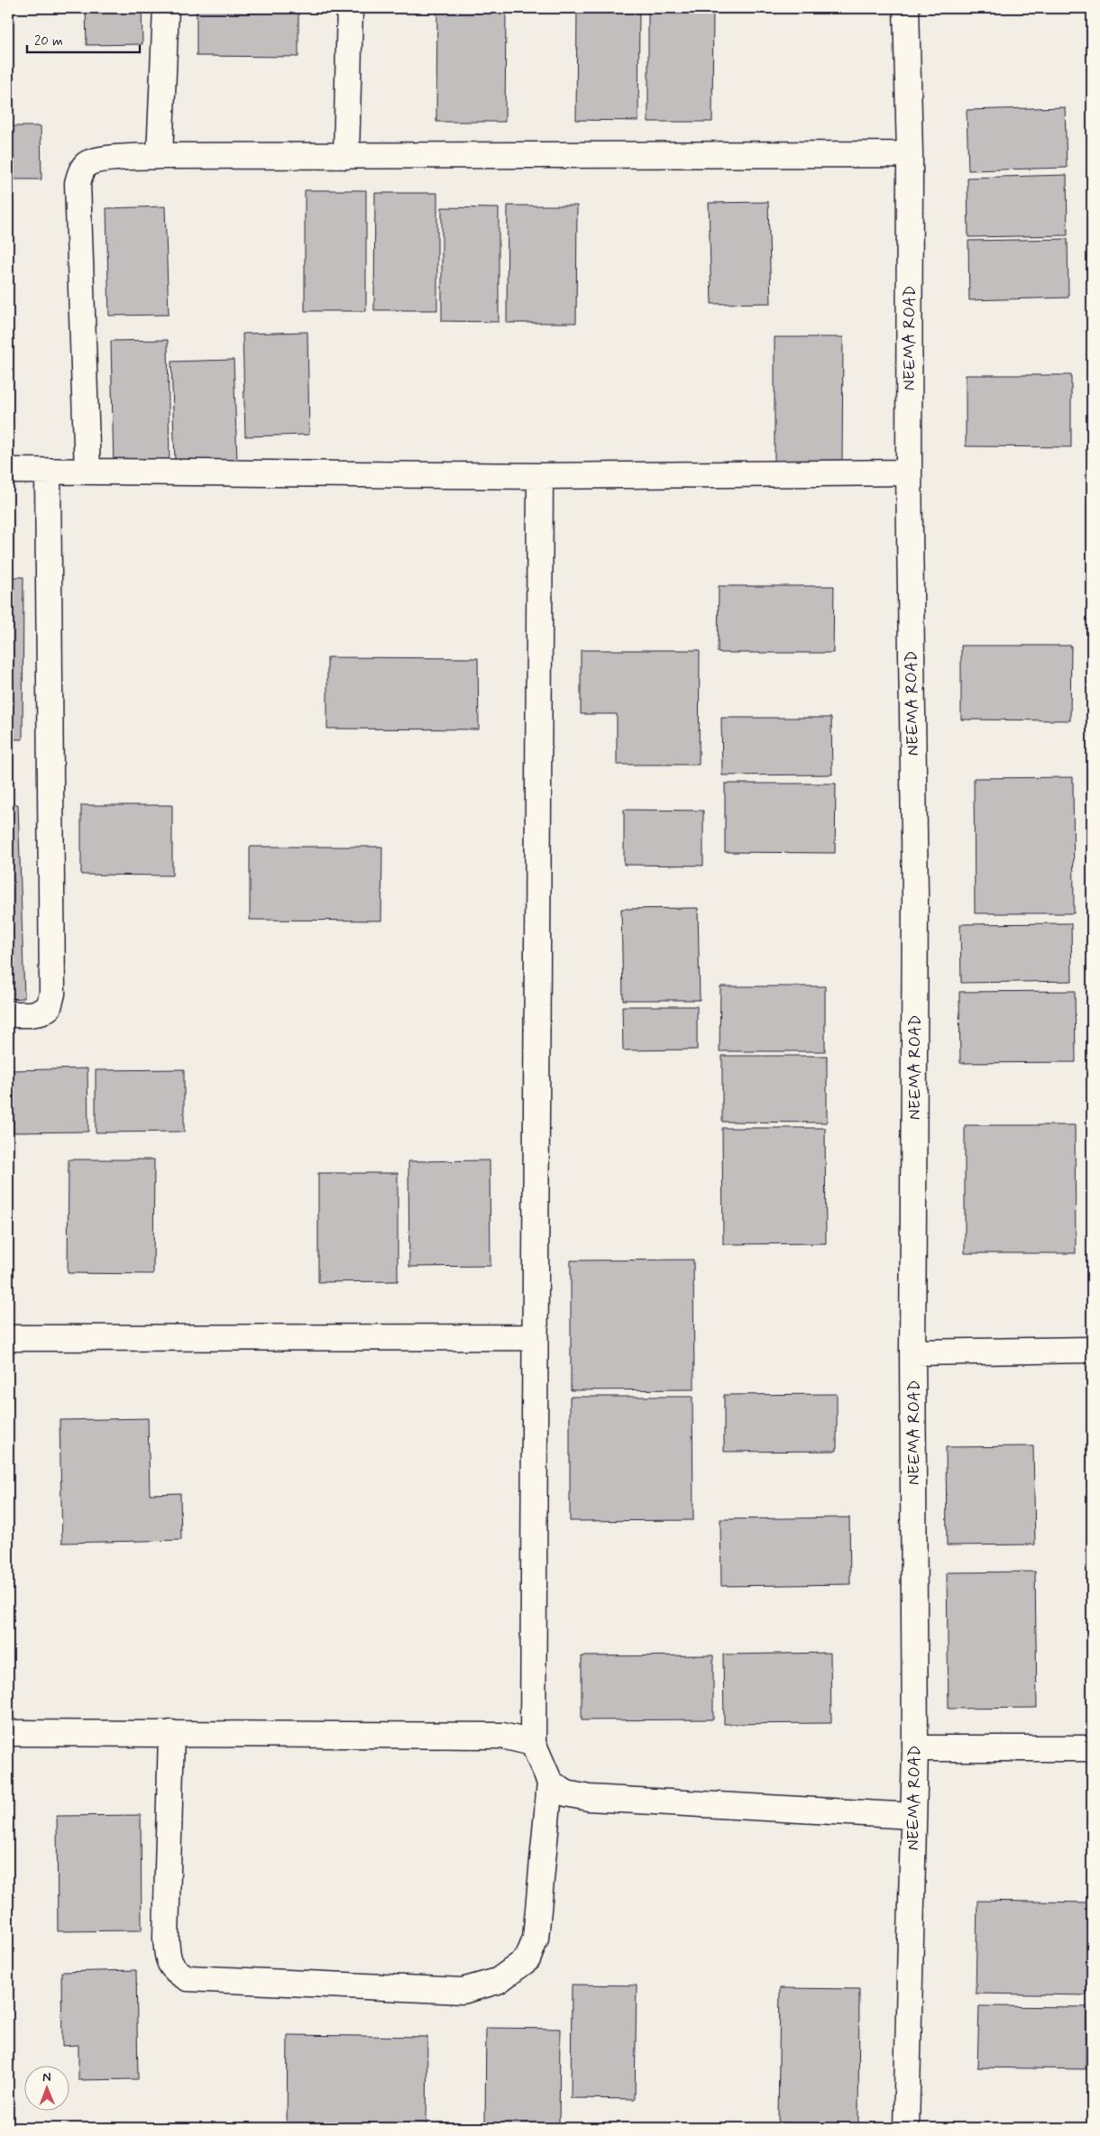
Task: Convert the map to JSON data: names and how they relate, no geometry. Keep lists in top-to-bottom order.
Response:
{
  "streets": {
    "street": ["NEEMA ROAD"]
  },
  "scale_bar": "20 m",
  "north": "top"
}
